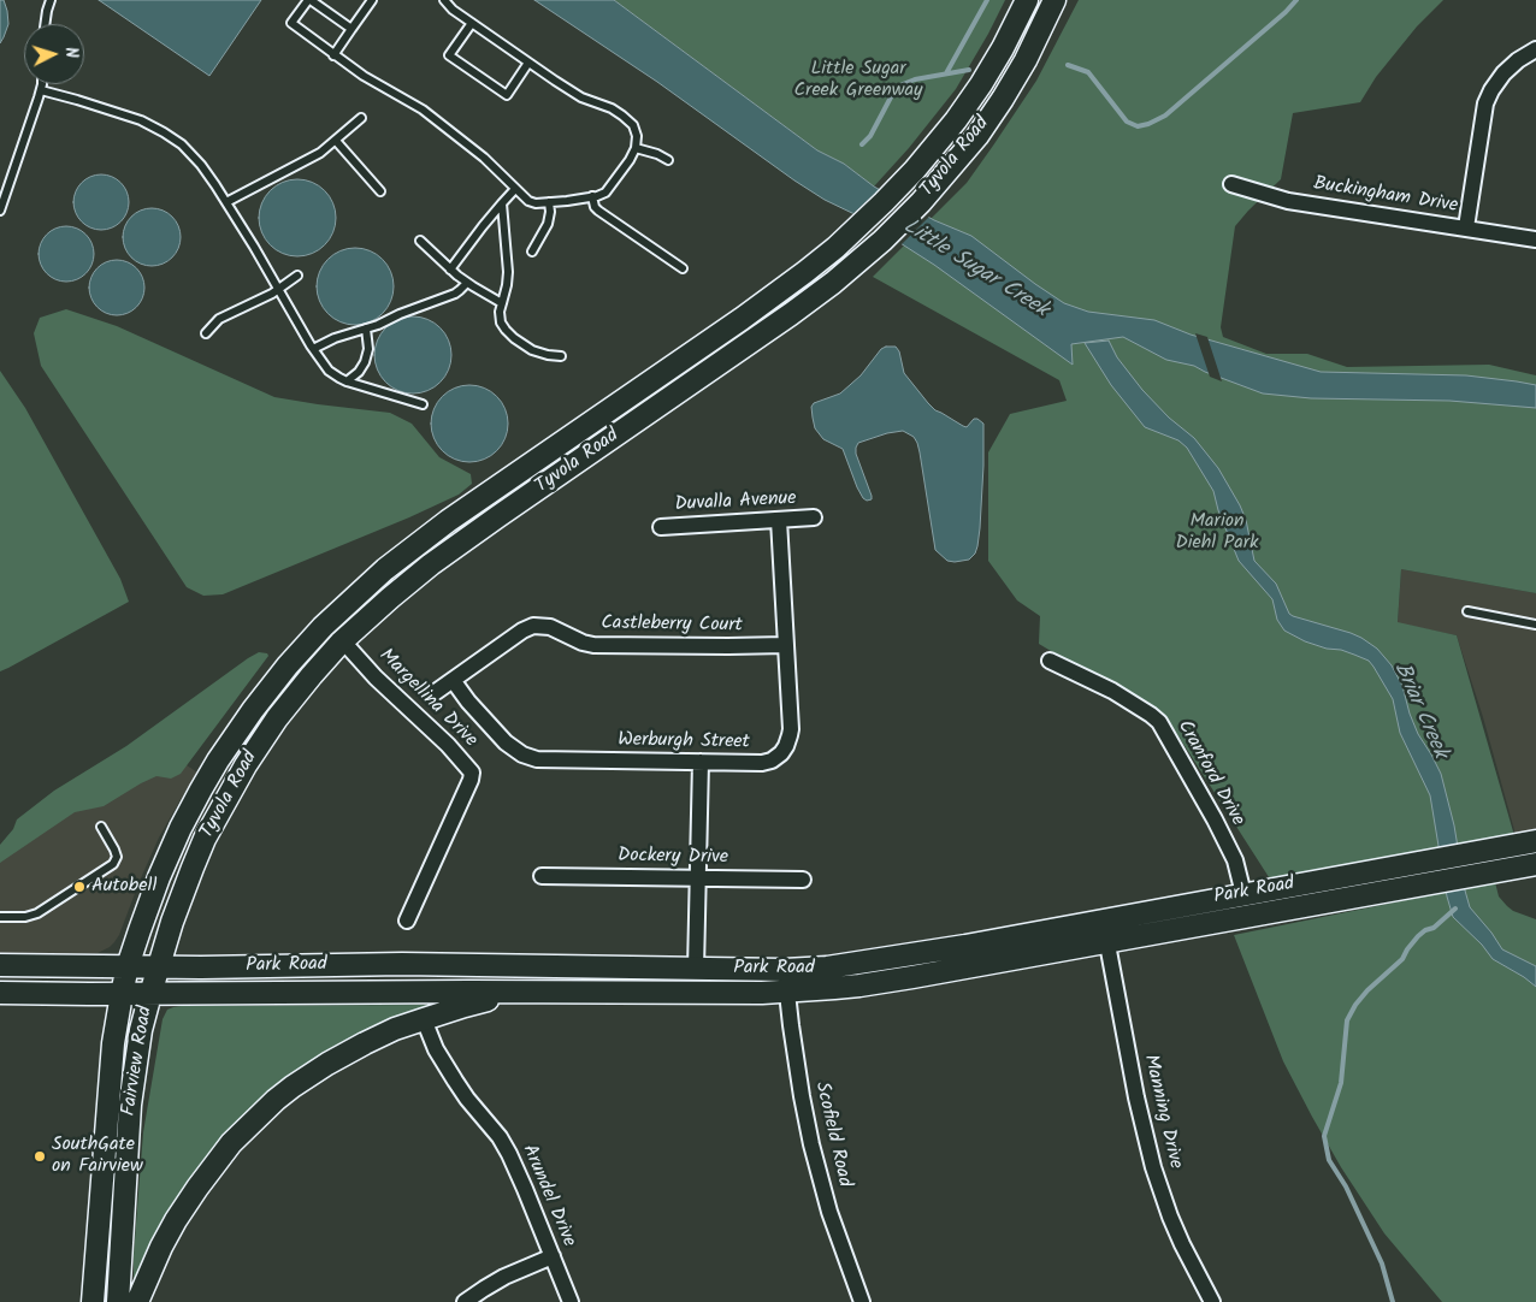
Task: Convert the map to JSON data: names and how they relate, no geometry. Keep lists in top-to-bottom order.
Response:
{
  "streets": {
    "main road": ["Tyvola Road", "Park Road", "Fairview Road"],
    "street": [
      "Buckingham Drive",
      "Duvalla Avenue",
      "Castleberry Court",
      "Margellina Drive",
      "Werburgh Street",
      "Cranford Drive",
      "Dockery Drive",
      "Manning Drive",
      "Scofield Road",
      "Arundel Drive"
    ]
  },
  "crossings": [
    ["Tyvola Road", "Margellina Drive"],
    ["Tyvola Road", "Park Road"],
    ["Tyvola Road", "Fairview Road"],
    ["Duvalla Avenue", "Werburgh Street"],
    ["Castleberry Court", "Werburgh Street"],
    ["Cranford Drive", "Park Road"],
    ["Park Road", "Fairview Road"],
    ["Park Road", "Manning Drive"],
    ["Park Road", "Scofield Road"]
  ],
  "water": ["Little Sugar Creek", "Briar Creek"],
  "parks": ["Little Sugar Creek Greenway", "Marion Diehl Park"],
  "places": ["Autobell", "SouthGate on Fairview"],
  "north": "right"
}
